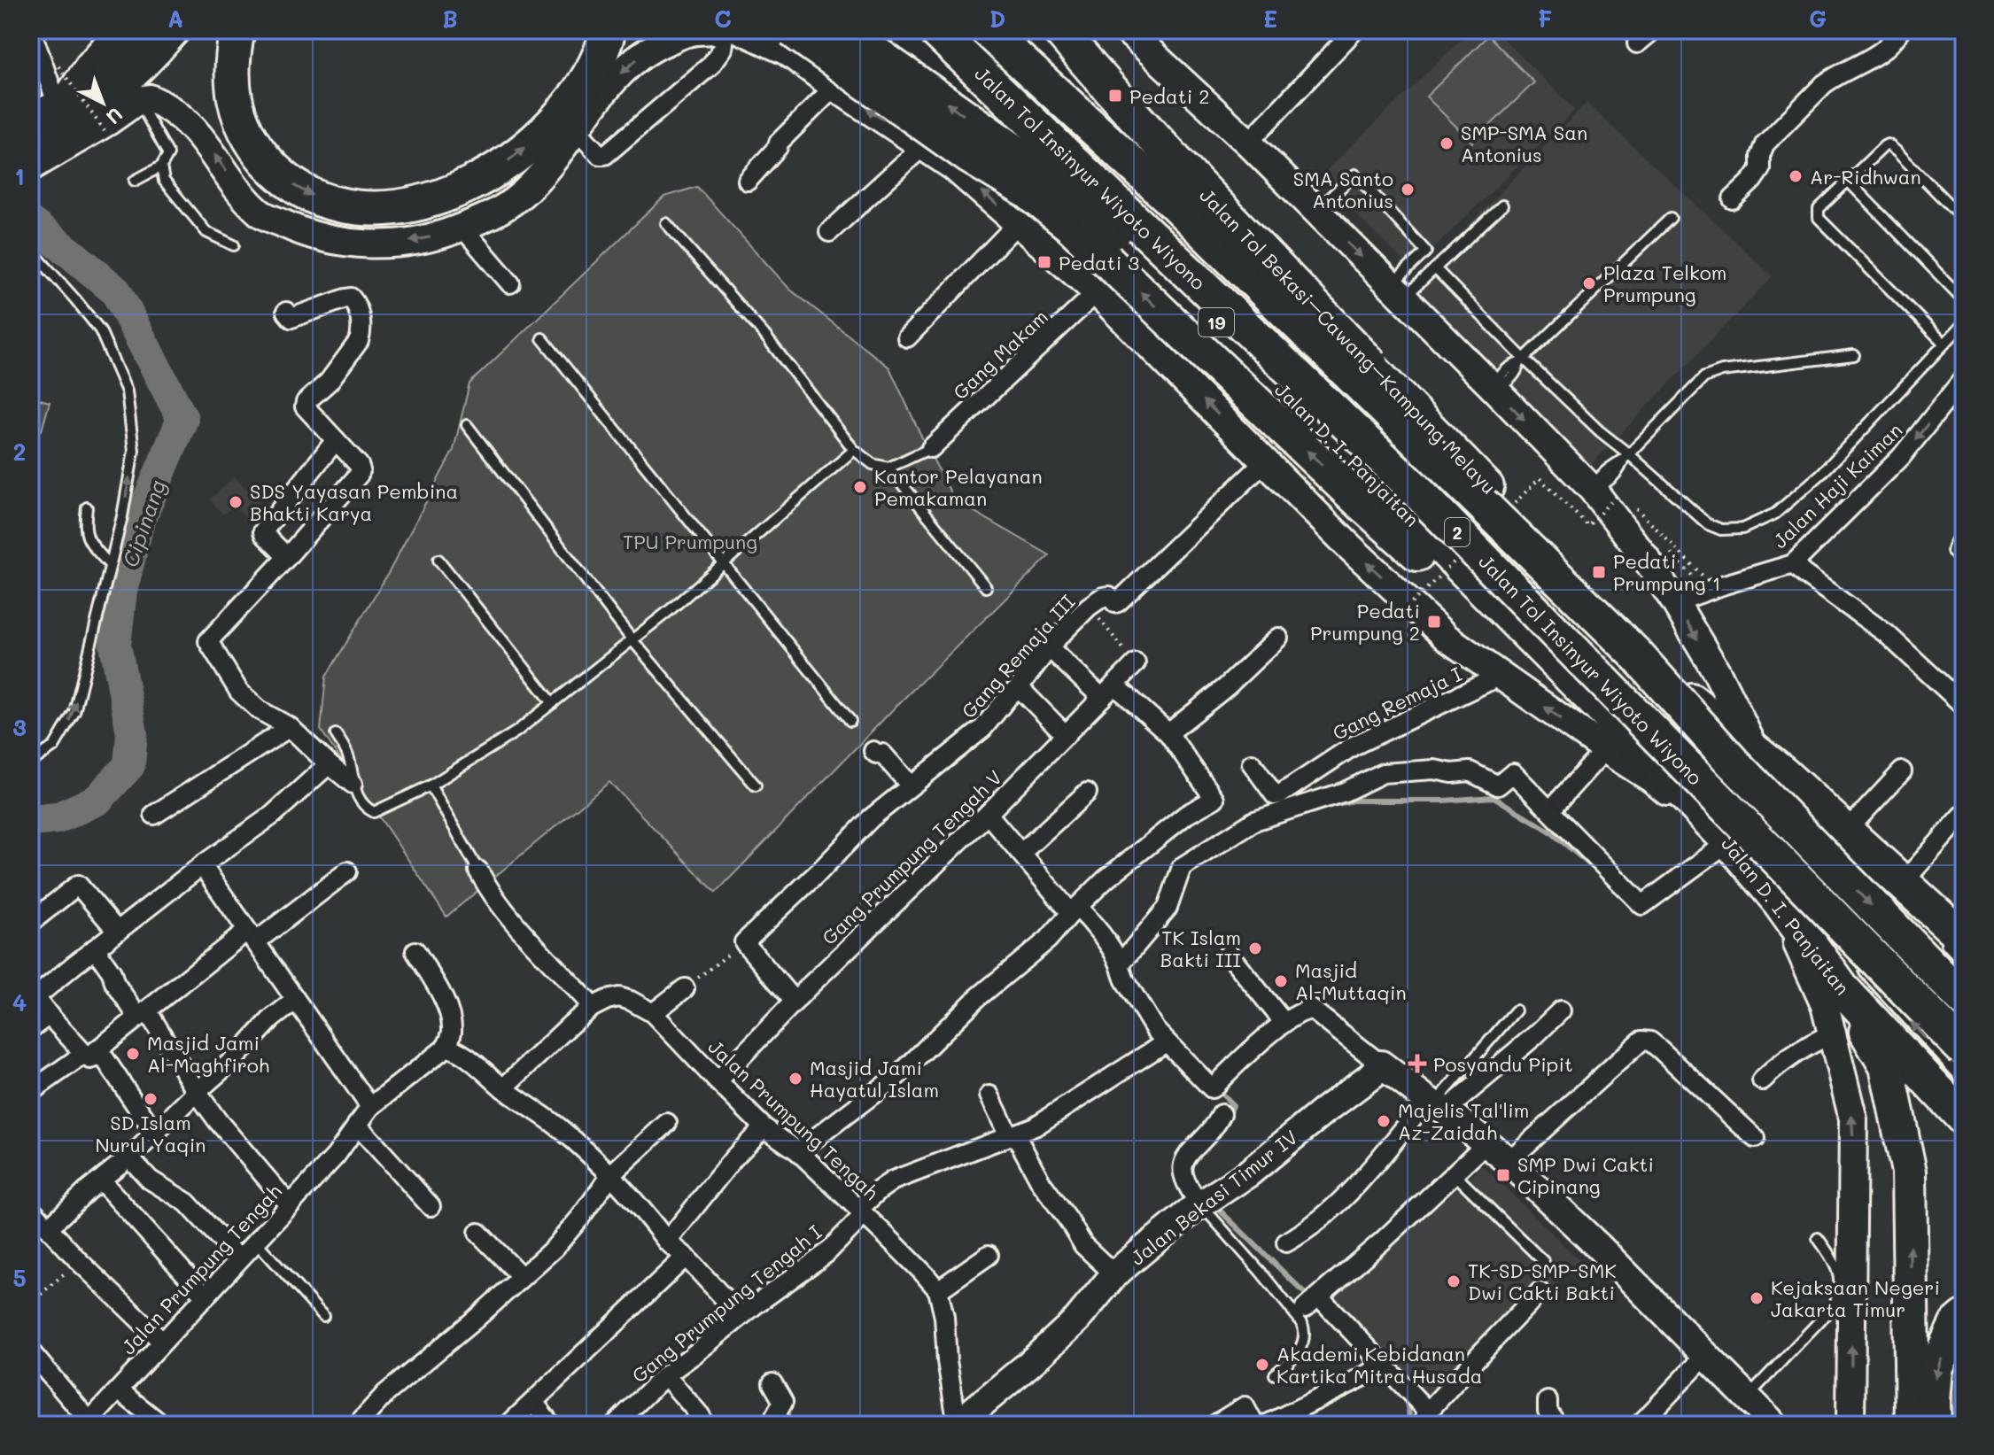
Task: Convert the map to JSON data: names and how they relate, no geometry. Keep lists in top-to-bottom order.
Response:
{
  "streets": {
    "highway": [
      "Jalan Tol Insinyur Wiyoto Wiyono",
      "19",
      "Jalan Tol Bekasi–Cawang–Kampung Melayu",
      "Jalan D. I. Panjaitan",
      "2"
    ],
    "street": [
      "Gang Makam",
      "Jalan Haji Kaiman",
      "Gang Remaja III",
      "Gang Remaja I",
      "Gang Prumpung Tengah V",
      "Jalan Prumpung Tengah",
      "Jalan Bekasi Timur IV",
      "Gang Prumpung Tengah I"
    ]
  },
  "crossings": [
    ["Jalan Tol Insinyur Wiyoto Wiyono", "19"],
    ["Jalan Tol Insinyur Wiyoto Wiyono", "Jalan Tol Bekasi–Cawang–Kampung Melayu"],
    ["Gang Prumpung Tengah V", "Jalan Prumpung Tengah"],
    ["Jalan Prumpung Tengah", "Gang Prumpung Tengah I"]
  ],
  "one_way": ["Jalan Haji Kaiman"],
  "water": ["Cipinang"],
  "parks": ["TPU Prumpung"],
  "places": {
    "transit": [
      "Pedati 2",
      "Pedati 3",
      "Pedati Prumpung 1",
      "Pedati Prumpung 2",
      "SMP Dwi Cakti Cipinang"
    ],
    "other": [
      "SMP-SMA San Antonius",
      "Ar-Ridhwan",
      "SMA Santo Antonius",
      "Plaza Telkom Prumpung",
      "Kantor Pelayanan Pemakaman",
      "SDS Yayasan Pembina Bhakti Karya",
      "TK Islam Bakti III",
      "Masjid Al-Muttaqin",
      "Masjid Jami Al-Maghfiroh",
      "Masjid Jami Hayatul Islam",
      "SD Islam Nurul Yaqin",
      "Majelis Tal'lim Az-Zaidah",
      "TK-SD-SMP-SMK Dwi Cakti Bakti",
      "Kejaksaan Negeri Jakarta Timur",
      "Akademi Kebidanan Kartika Mitra Husada"
    ],
    "health": ["Posyandu Pipit"]
  },
  "north": "bottom right",
  "grid": {
    "columns": [
      "A",
      "B",
      "C",
      "D",
      "E",
      "F",
      "G"
    ],
    "rows": [
      "1",
      "2",
      "3",
      "4",
      "5"
    ]
  }
}
